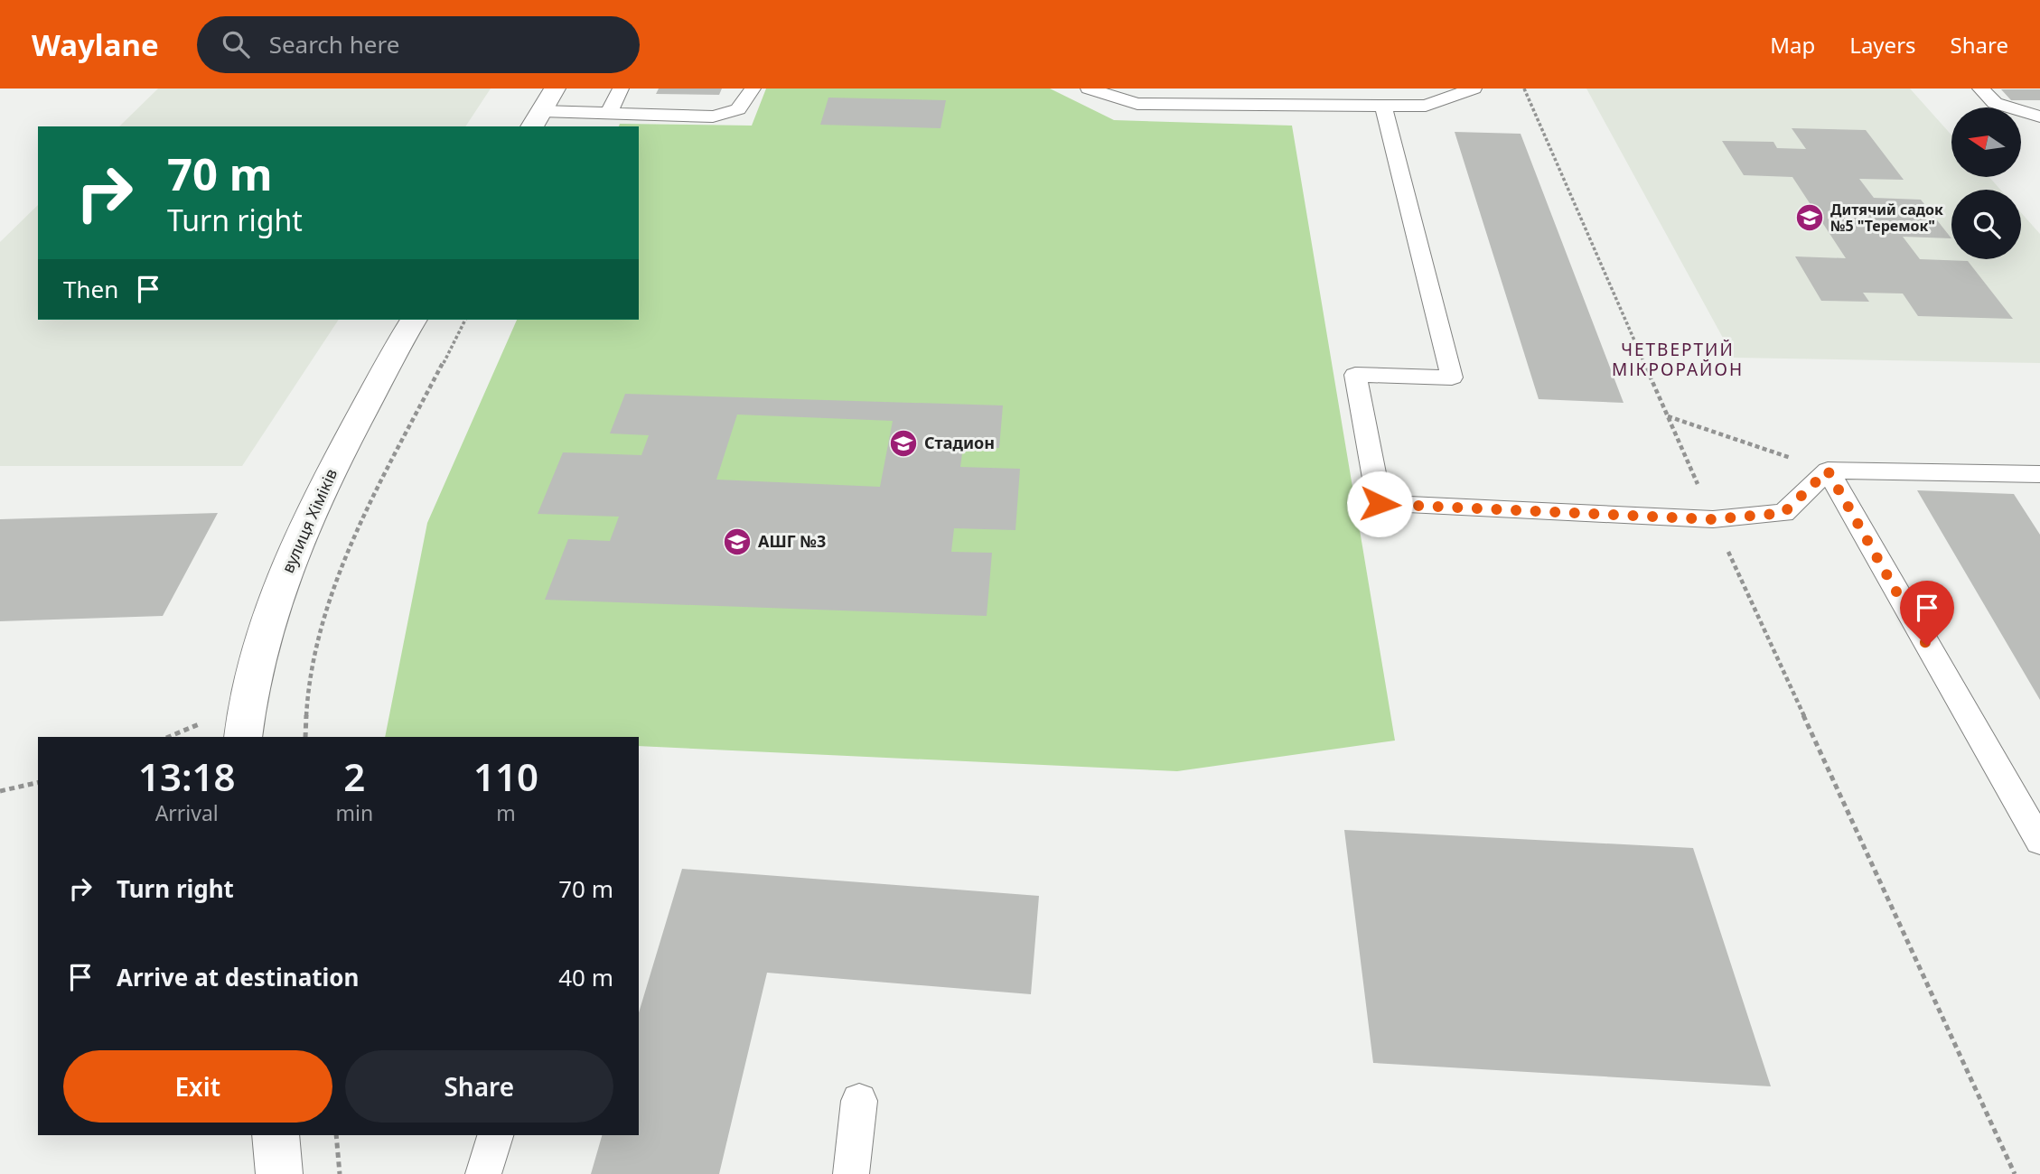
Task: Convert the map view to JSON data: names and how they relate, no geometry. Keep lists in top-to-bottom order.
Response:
{
  "streets": {
    "street": ["вулиця Хіміків"]
  },
  "districts": ["ЧЕТВЕРТИЙ МІКРОРАЙОН"],
  "places": {
    "school or university": ["Дитячий садок №5 \"Теремок\"", "Стадион", "АШГ №3"]
  },
  "north": "left",
  "page": {
    "header": "Waylane",
    "search": "Search here",
    "nav": ["Map", "Layers", "Share"],
    "turn": ["70 m", "Turn right"],
    "then": "Then",
    "eta": [
      "13:18",
      "Arrival",
      "2",
      "min",
      "110",
      "m"
    ],
    "list": [
      {
        "name": "Turn right",
        "value": "70 m"
      },
      {
        "name": "Arrive at destination",
        "value": "40 m"
      }
    ],
    "buttons": ["Exit", "Share"]
  }
}
